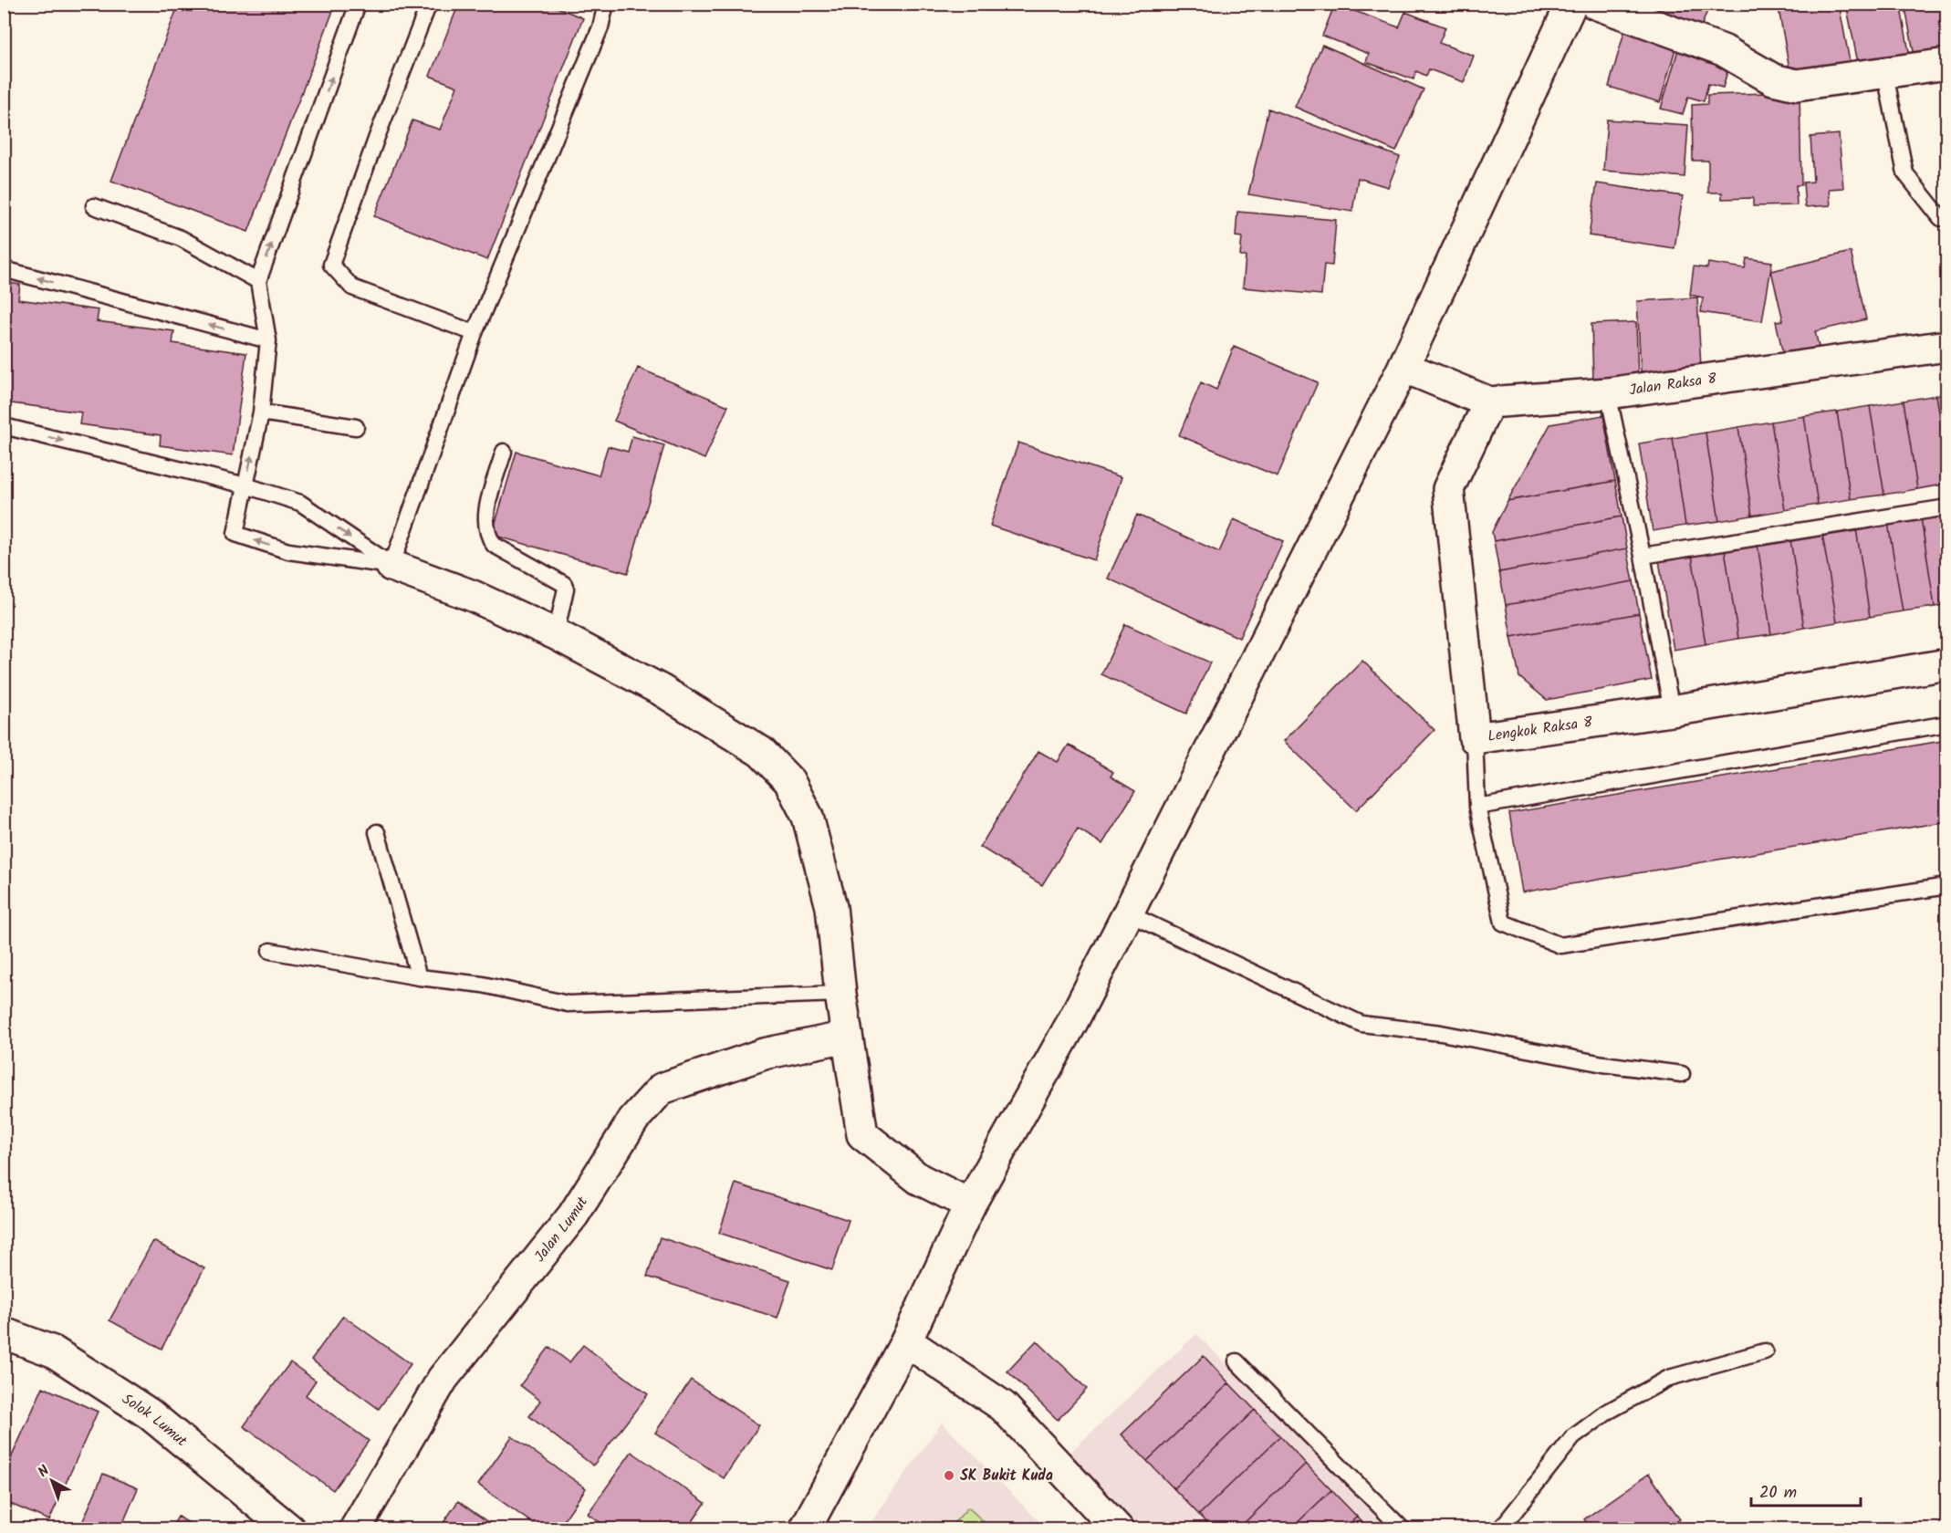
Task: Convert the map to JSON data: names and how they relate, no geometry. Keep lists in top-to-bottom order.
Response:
{
  "streets": {
    "street": [
      "Jalan Raksa 8",
      "Lengkok Raksa 8",
      "Jalan Lumut",
      "Solok Lumut"
    ]
  },
  "crossings": [
    ["Jalan Raksa 8", "Lengkok Raksa 8"]
  ],
  "places": ["SK Bukit Kuda"],
  "scale_bar": "20 m",
  "north": "top left"
}
